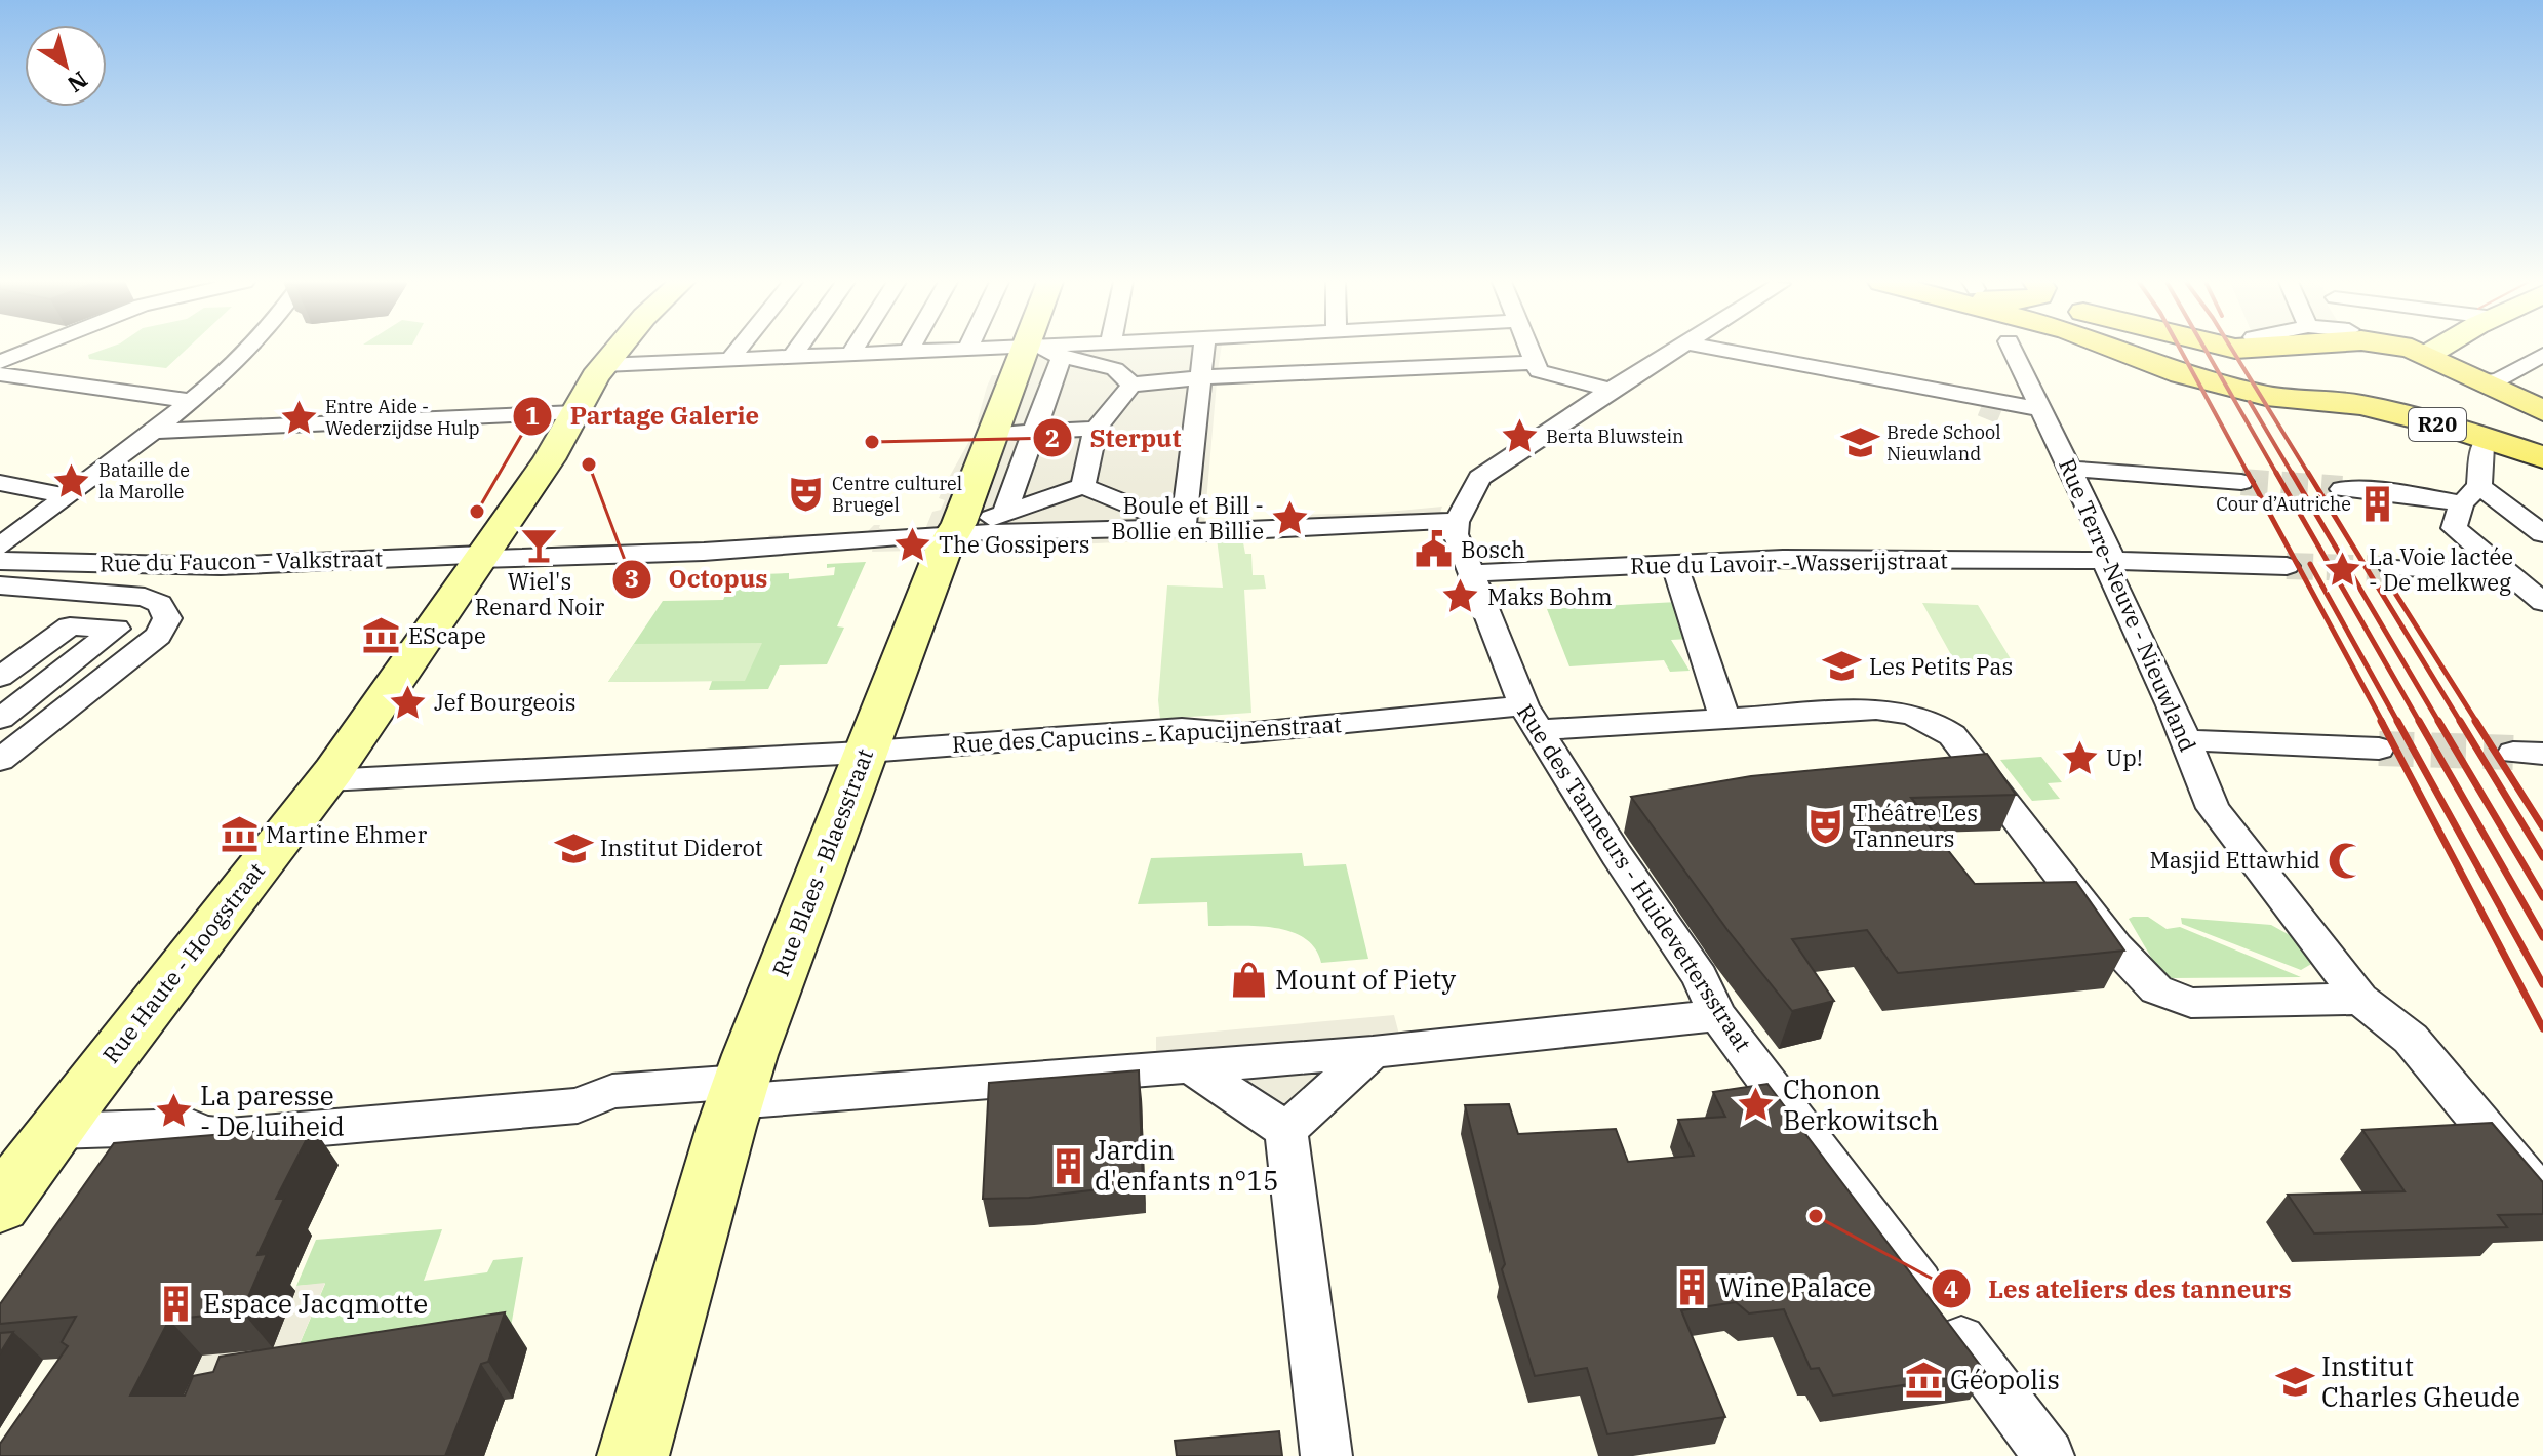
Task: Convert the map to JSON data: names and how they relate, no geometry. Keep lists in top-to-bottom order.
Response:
{
  "streets": {
    "main road": ["R20"],
    "street": [
      "Rue du Faucon - Valkstraat",
      "Rue du Lavoir - Wasserijstraat",
      "Rue Terre-Neuve - Nieuwland",
      "Rue des Capucins - Kapucijnenstraat",
      "Rue Blaes - Blaesstraat",
      "Rue des Tanneurs - Huidevettersstraat",
      "Rue Haute - Hoogstraat"
    ]
  },
  "crossings": [
    ["Rue du Faucon - Valkstraat", "Rue Blaes - Blaesstraat"],
    ["Rue du Faucon - Valkstraat", "Rue Haute - Hoogstraat"],
    ["Rue du Lavoir - Wasserijstraat", "Rue Terre-Neuve - Nieuwland"],
    ["Rue du Lavoir - Wasserijstraat", "Rue des Tanneurs - Huidevettersstraat"],
    ["Rue Terre-Neuve - Nieuwland", "Rue des Capucins - Kapucijnenstraat"],
    ["Rue des Capucins - Kapucijnenstraat", "Rue Blaes - Blaesstraat"],
    ["Rue des Capucins - Kapucijnenstraat", "Rue des Tanneurs - Huidevettersstraat"],
    ["Rue des Capucins - Kapucijnenstraat", "Rue Haute - Hoogstraat"]
  ],
  "places": {
    "place": [
      "Entre Aide - Wederzijdse Hulp",
      "Berta Bluwstein",
      "Bataille de la Marolle",
      "Boule et Bill - Bollie en Billie",
      "The Gossipers",
      "La Voie lactée - De melkweg",
      "Maks Bohm",
      "Jef Bourgeois",
      "Up!",
      "Chonon Berkowitsch",
      "La paresse - De luiheid"
    ],
    "other": [
      "Sterput",
      "Octopus",
      "Partage Galerie",
      "Les ateliers des tanneurs"
    ],
    "school or university": [
      "Brede School Nieuwland",
      "Les Petits Pas",
      "Institut Diderot",
      "Institut Charles Gheude"
    ],
    "theatre": ["Centre culturel Bruegel", "Théâtre Les Tanneurs"],
    "building": [
      "Cour d’Autriche",
      "Jardin d'enfants n°15",
      "Wine Palace",
      "Espace Jacqmotte"
    ],
    "bar": ["Wiel's Renard Noir"],
    "public building": ["Bosch"],
    "museum": ["EScape", "Martine Ehmer", "Géopolis"],
    "mosque": ["Masjid Ettawhid"],
    "shop": ["Mount of Piety"]
  },
  "north": "bottom right"
}
